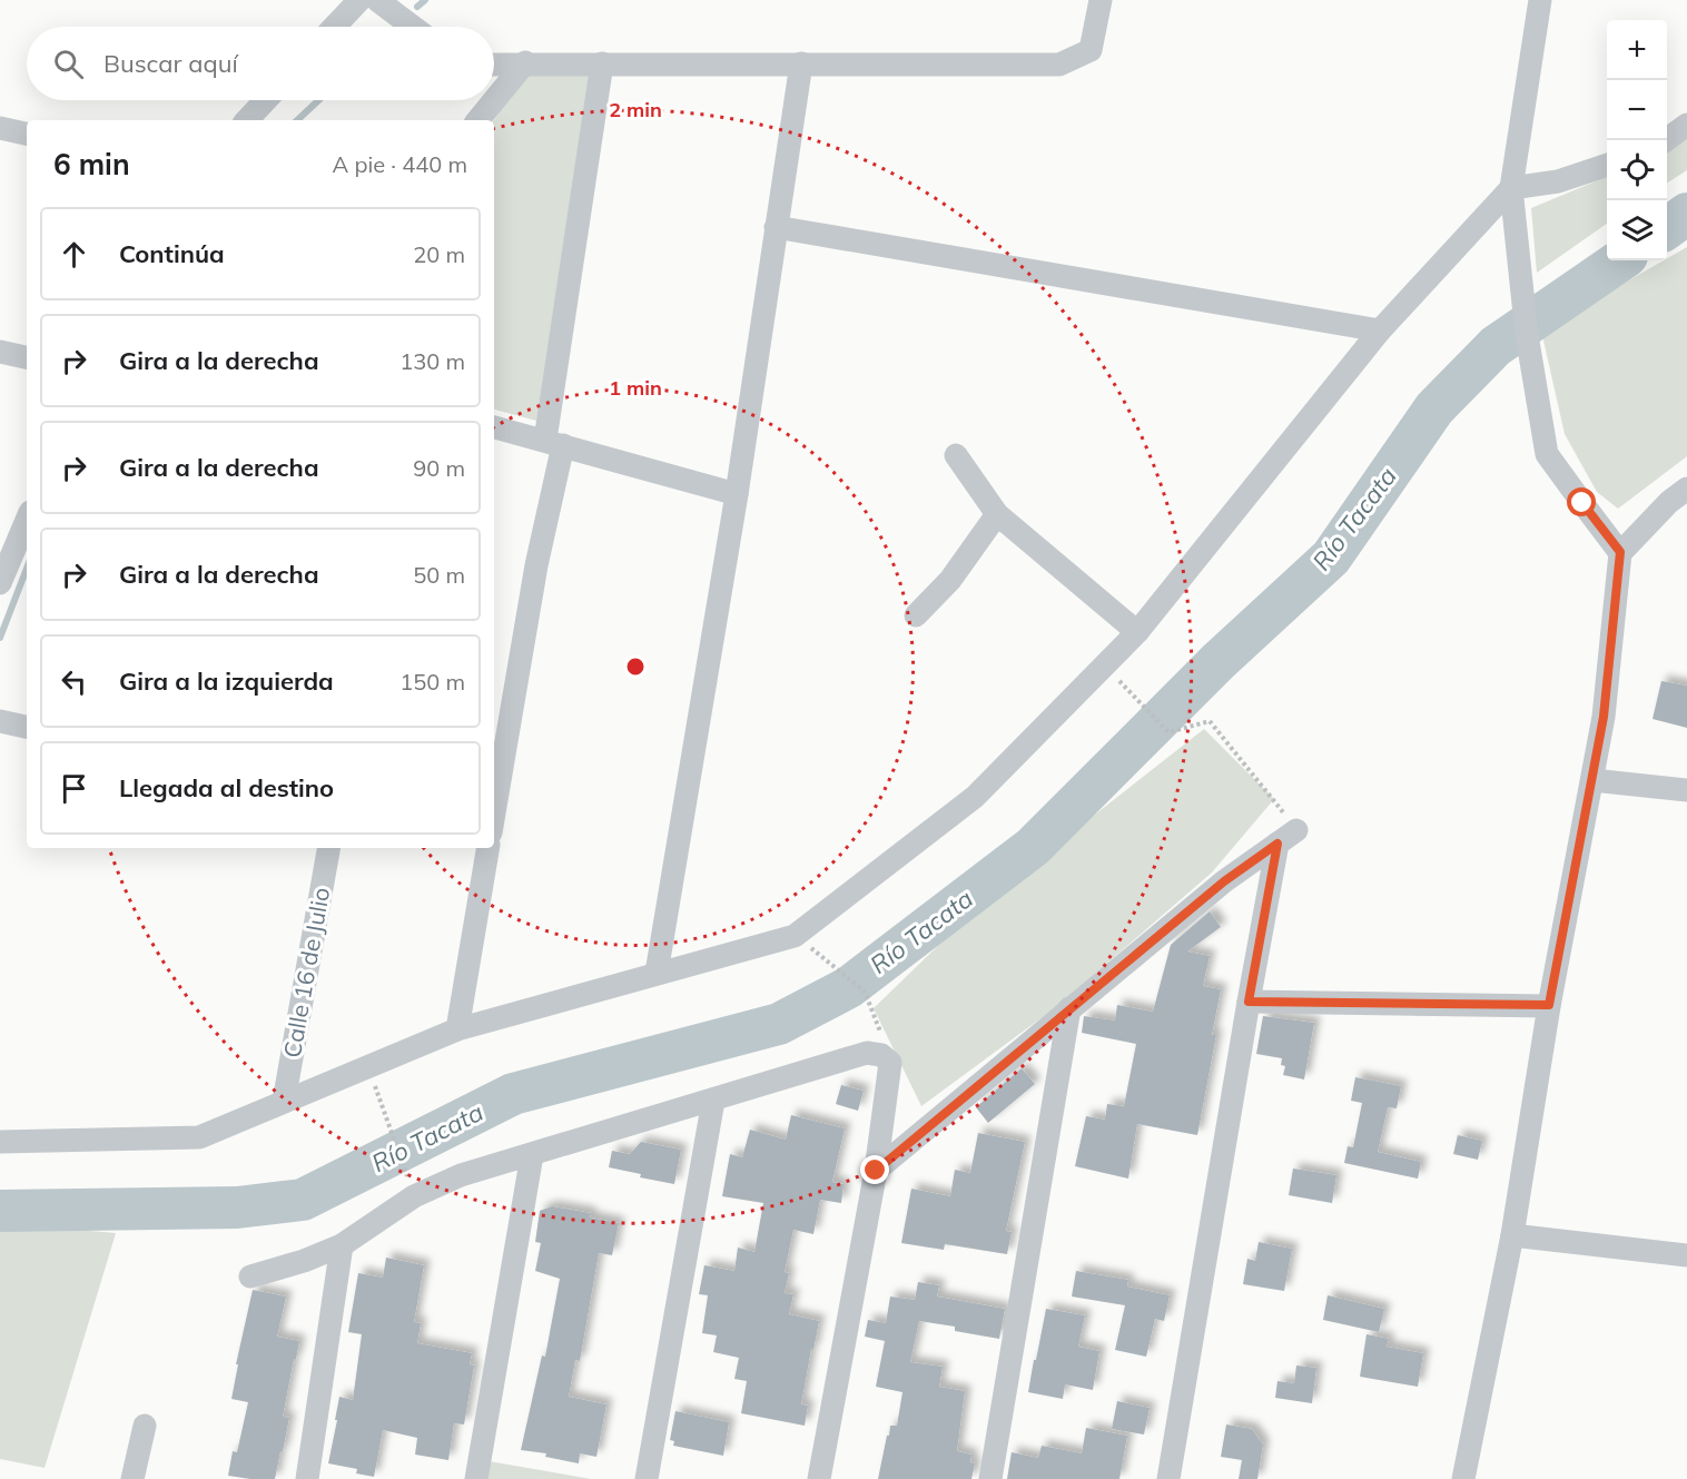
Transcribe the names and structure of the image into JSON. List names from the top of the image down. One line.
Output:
{"streets":{"street":["Calle 16 de Julio"]},"water":["Río Tacata"],"page":{"map_buttons":["+","−"],"search":"Buscar aquí","heading":["6 min","A pie · 440 m"],"list":[["Continúa","20 m"],["Gira a la derecha","130 m"],["Gira a la derecha","90 m"],["Gira a la derecha","50 m"],["Gira a la izquierda","150 m"],"Llegada al destino"]},"rings":["2 min","1 min"]}
